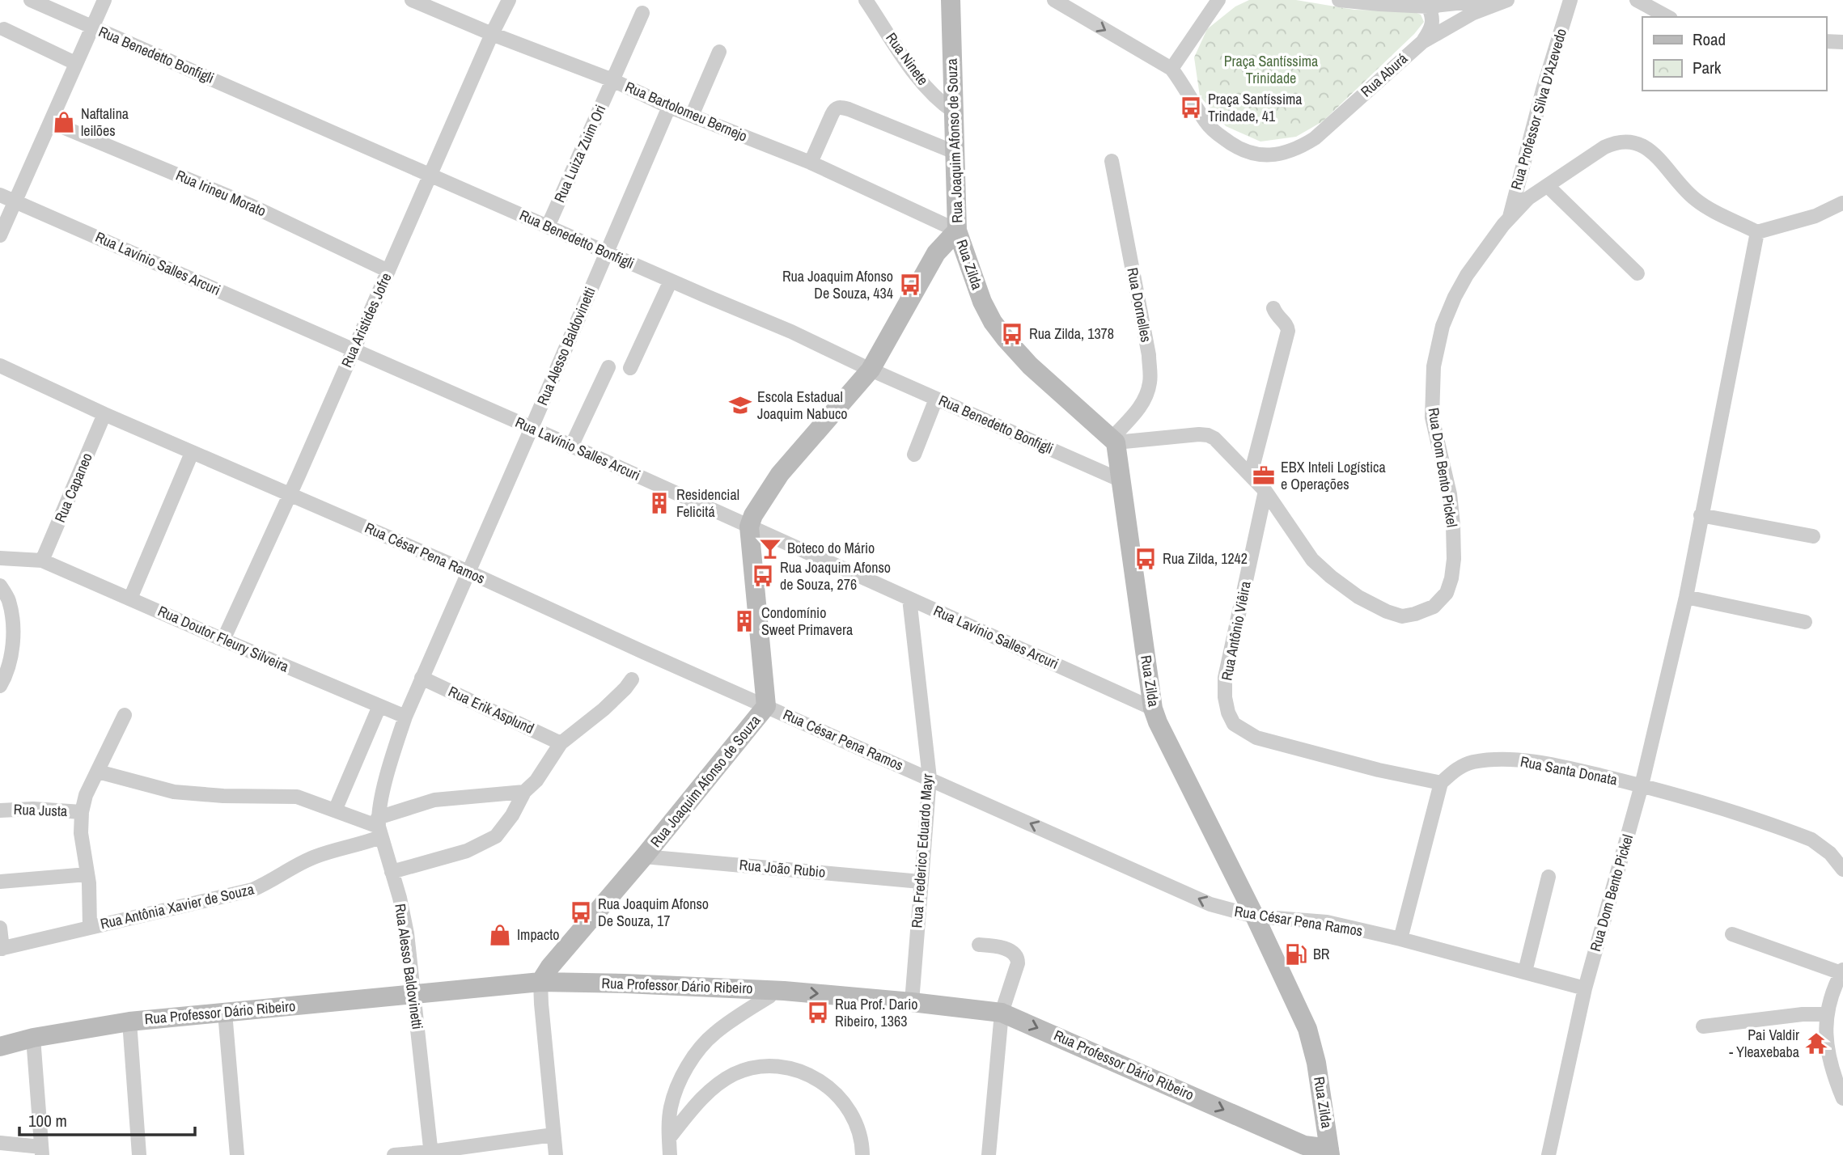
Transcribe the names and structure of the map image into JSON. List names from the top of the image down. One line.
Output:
{"streets":{"street":["Rua Benedetto Bonfigli","Rua Ninete","Rua Aburá","Rua Professor Silva D'Azevedo","Rua Bartolomeu Bernejo","Rua Joaquim Afonso de Souza","Rua Luiza Zuim Ori","Rua Irineu Morato","Rua Lavínio Salles Arcuri","Rua Zilda","Rua Dornelles","Rua Aristides Jofre","Rua Alesso Baldovinetti","Rua Dom Bento Pickel","Rua Capaneo","Rua César Pena Ramos","Rua Antônio Viêira","Rua Doutor Fleury Silveira","Rua Erik Asplund","Rua Santa Donata","Rua Justa","Rua Frederico Eduardo Mayr","Rua João Rubio","Rua Antônia Xavier de Souza","Rua Professor Dário Ribeiro"]},"crossings":[["Rua Benedetto Bonfigli","Rua Joaquim Afonso de Souza"],["Rua Benedetto Bonfigli","Rua Luiza Zuim Ori"],["Rua Benedetto Bonfigli","Rua Zilda"],["Rua Benedetto Bonfigli","Rua Aristides Jofre"],["Rua Benedetto Bonfigli","Rua Alesso Baldovinetti"],["Rua Ninete","Rua Joaquim Afonso de Souza"],["Rua Professor Silva D'Azevedo","Rua Dom Bento Pickel"],["Rua Bartolomeu Bernejo","Rua Joaquim Afonso de Souza"],["Rua Bartolomeu Bernejo","Rua Luiza Zuim Ori"],["Rua Bartolomeu Bernejo","Rua Zilda"],["Rua Bartolomeu Bernejo","Rua Aristides Jofre"],["Rua Bartolomeu Bernejo","Rua Alesso Baldovinetti"],["Rua Joaquim Afonso de Souza","Rua Lavínio Salles Arcuri"],["Rua Joaquim Afonso de Souza","Rua Zilda"],["Rua Joaquim Afonso de Souza","Rua César Pena Ramos"],["Rua Joaquim Afonso de Souza","Rua João Rubio"],["Rua Joaquim Afonso de Souza","Rua Professor Dário Ribeiro"],["Rua Irineu Morato","Rua Aristides Jofre"],["Rua Lavínio Salles Arcuri","Rua Zilda"],["Rua Lavínio Salles Arcuri","Rua Aristides Jofre"],["Rua Lavínio Salles Arcuri","Rua Alesso Baldovinetti"],["Rua Lavínio Salles Arcuri","Rua Frederico Eduardo Mayr"],["Rua Zilda","Rua Dornelles"],["Rua Zilda","Rua Dom Bento Pickel"],["Rua Zilda","Rua César Pena Ramos"],["Rua Zilda","Rua Professor Dário Ribeiro"],["Rua Dornelles","Rua Dom Bento Pickel"],["Rua Aristides Jofre","Rua César Pena Ramos"],["Rua Aristides Jofre","Rua Doutor Fleury Silveira"],["Rua Alesso Baldovinetti","Rua César Pena Ramos"],["Rua Alesso Baldovinetti","Rua Erik Asplund"],["Rua Alesso Baldovinetti","Rua Antônia Xavier de Souza"],["Rua Alesso Baldovinetti","Rua Professor Dário Ribeiro"],["Rua Dom Bento Pickel","Rua César Pena Ramos"],["Rua Dom Bento Pickel","Rua Antônio Viêira"],["Rua Dom Bento Pickel","Rua Santa Donata"],["Rua Capaneo","Rua César Pena Ramos"],["Rua Capaneo","Rua Doutor Fleury Silveira"],["Rua César Pena Ramos","Rua Frederico Eduardo Mayr"],["Rua Antônio Viêira","Rua Santa Donata"],["Rua Frederico Eduardo Mayr","Rua João Rubio"],["Rua Frederico Eduardo Mayr","Rua Professor Dário Ribeiro"]],"one_way":["Rua Professor Dário Ribeiro"],"parks":["Praça Santíssima Trinidade"],"places":{"bus stop":["Praça Santíssima Trindade, 41","Rua Joaquim Afonso De Souza, 434","Rua Zilda, 1378","Rua Zilda, 1242","Rua Joaquim Afonso de Souza, 276","Rua Joaquim Afonso De Souza, 17","Rua Prof. Dario Ribeiro, 1363"],"shop":["Naftalina leilões","Impacto"],"school or university":["Escola Estadual Joaquim Nabuco"],"office":["EBX Inteli Logística e Operações"],"building":["Residencial Felicitá","Condomínio Sweet Primavera"],"bar":["Boteco do Mário"],"fuel station":["BR"],"temple":["Pai Valdir - Yleaxebaba"]},"legend":["Road","Park"],"scale_bar":"100 m"}
